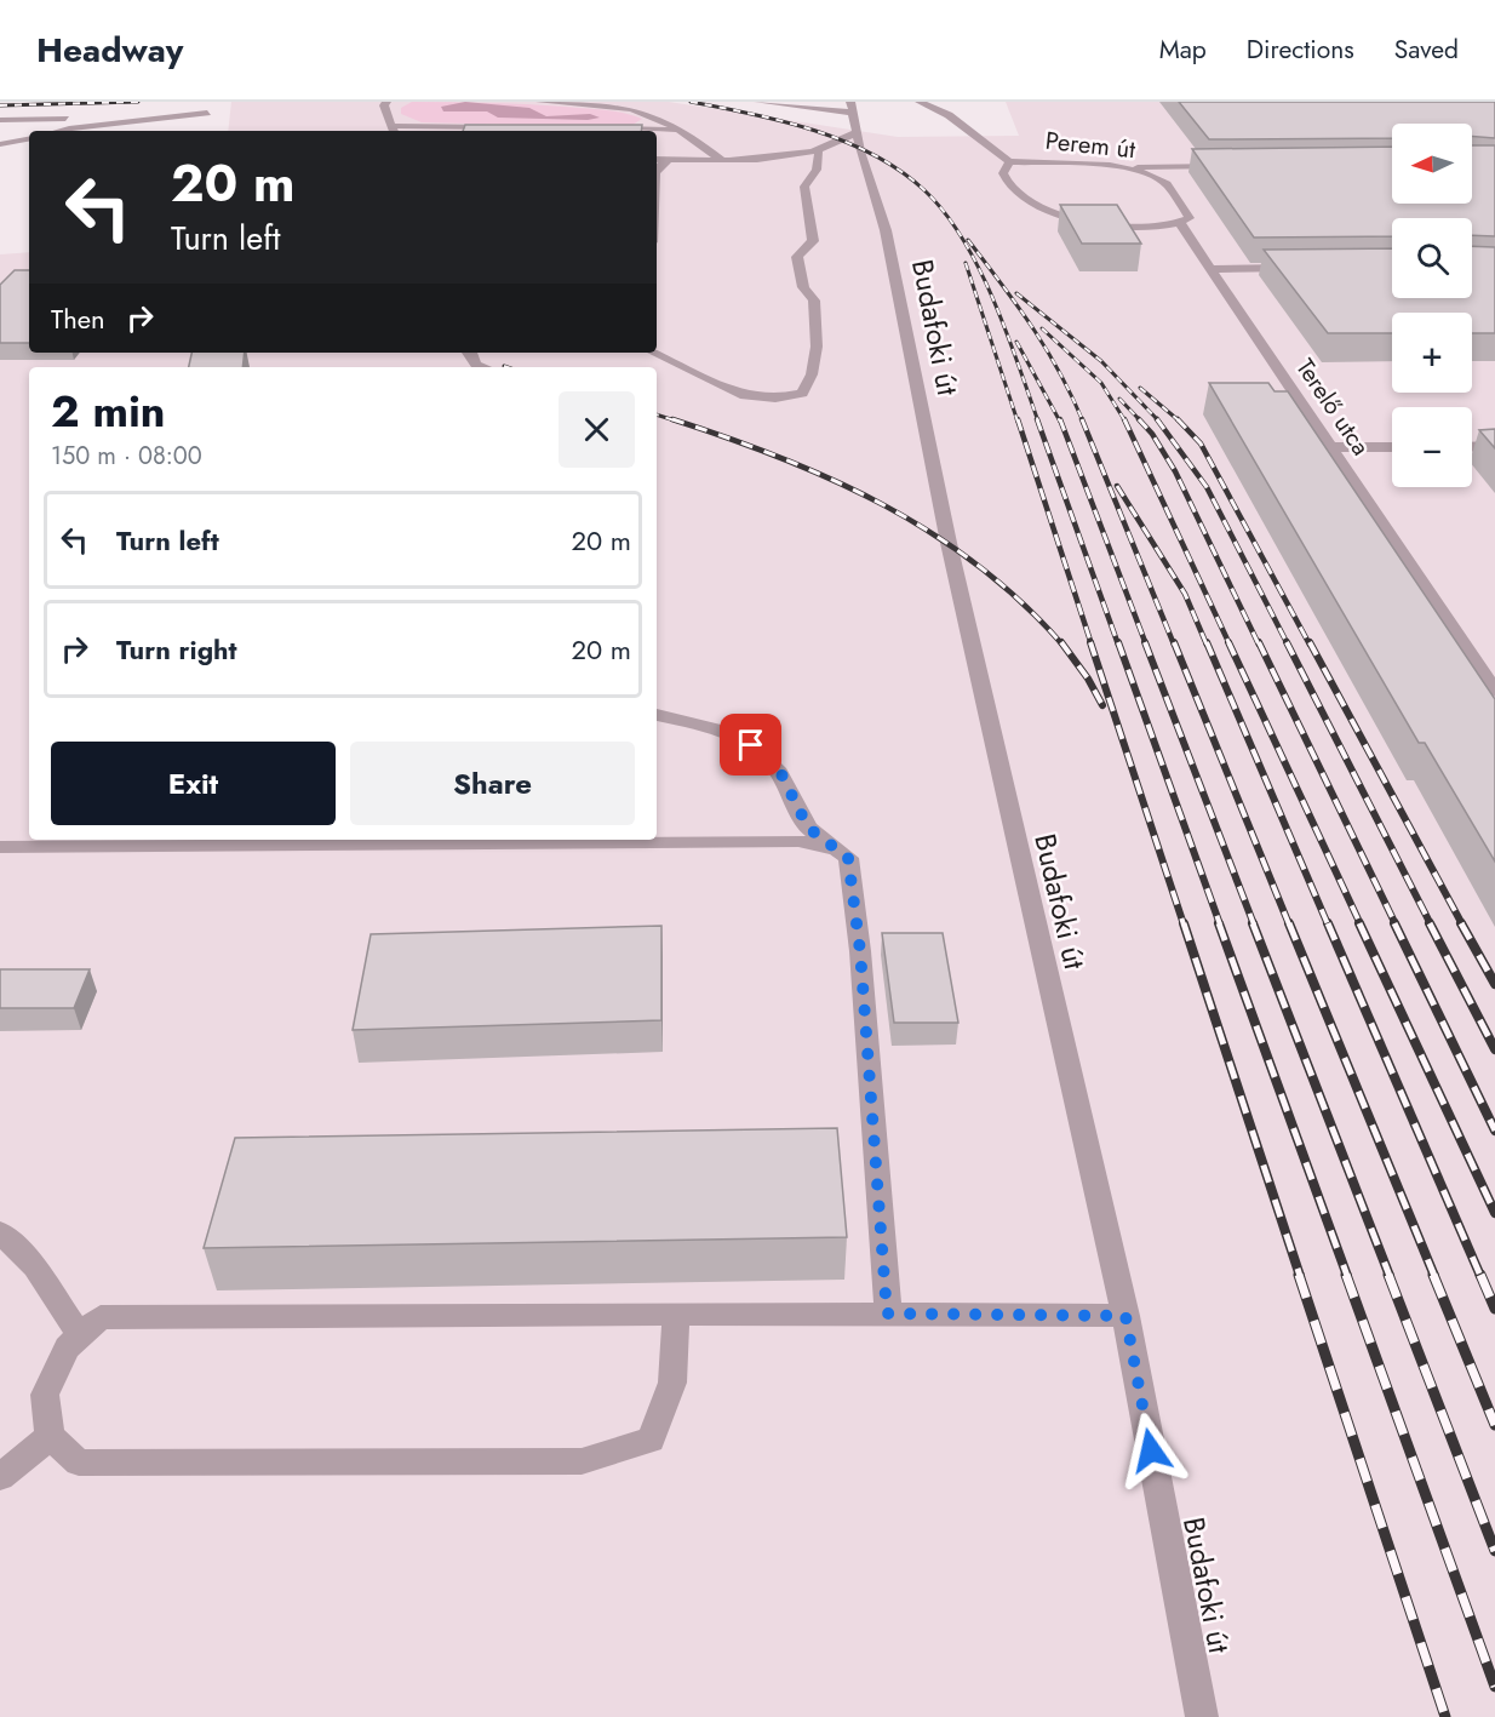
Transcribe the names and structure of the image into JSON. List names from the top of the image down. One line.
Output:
{"streets":{"street":["Perem út","Budafoki út","Terelő utca"]},"crossings":[["Perem út","Terelő utca"]],"north":"left","page":{"header":"Headway","nav":["Map","Directions","Saved"],"map_buttons":["+","−"],"turn":["20 m","Turn left"],"then":"Then","heading":["2 min","150 m · 08:00"],"list":[{"name":"Turn left","value":"20 m"},{"name":"Turn right","value":"20 m"}],"buttons":["Exit","Share"]}}
